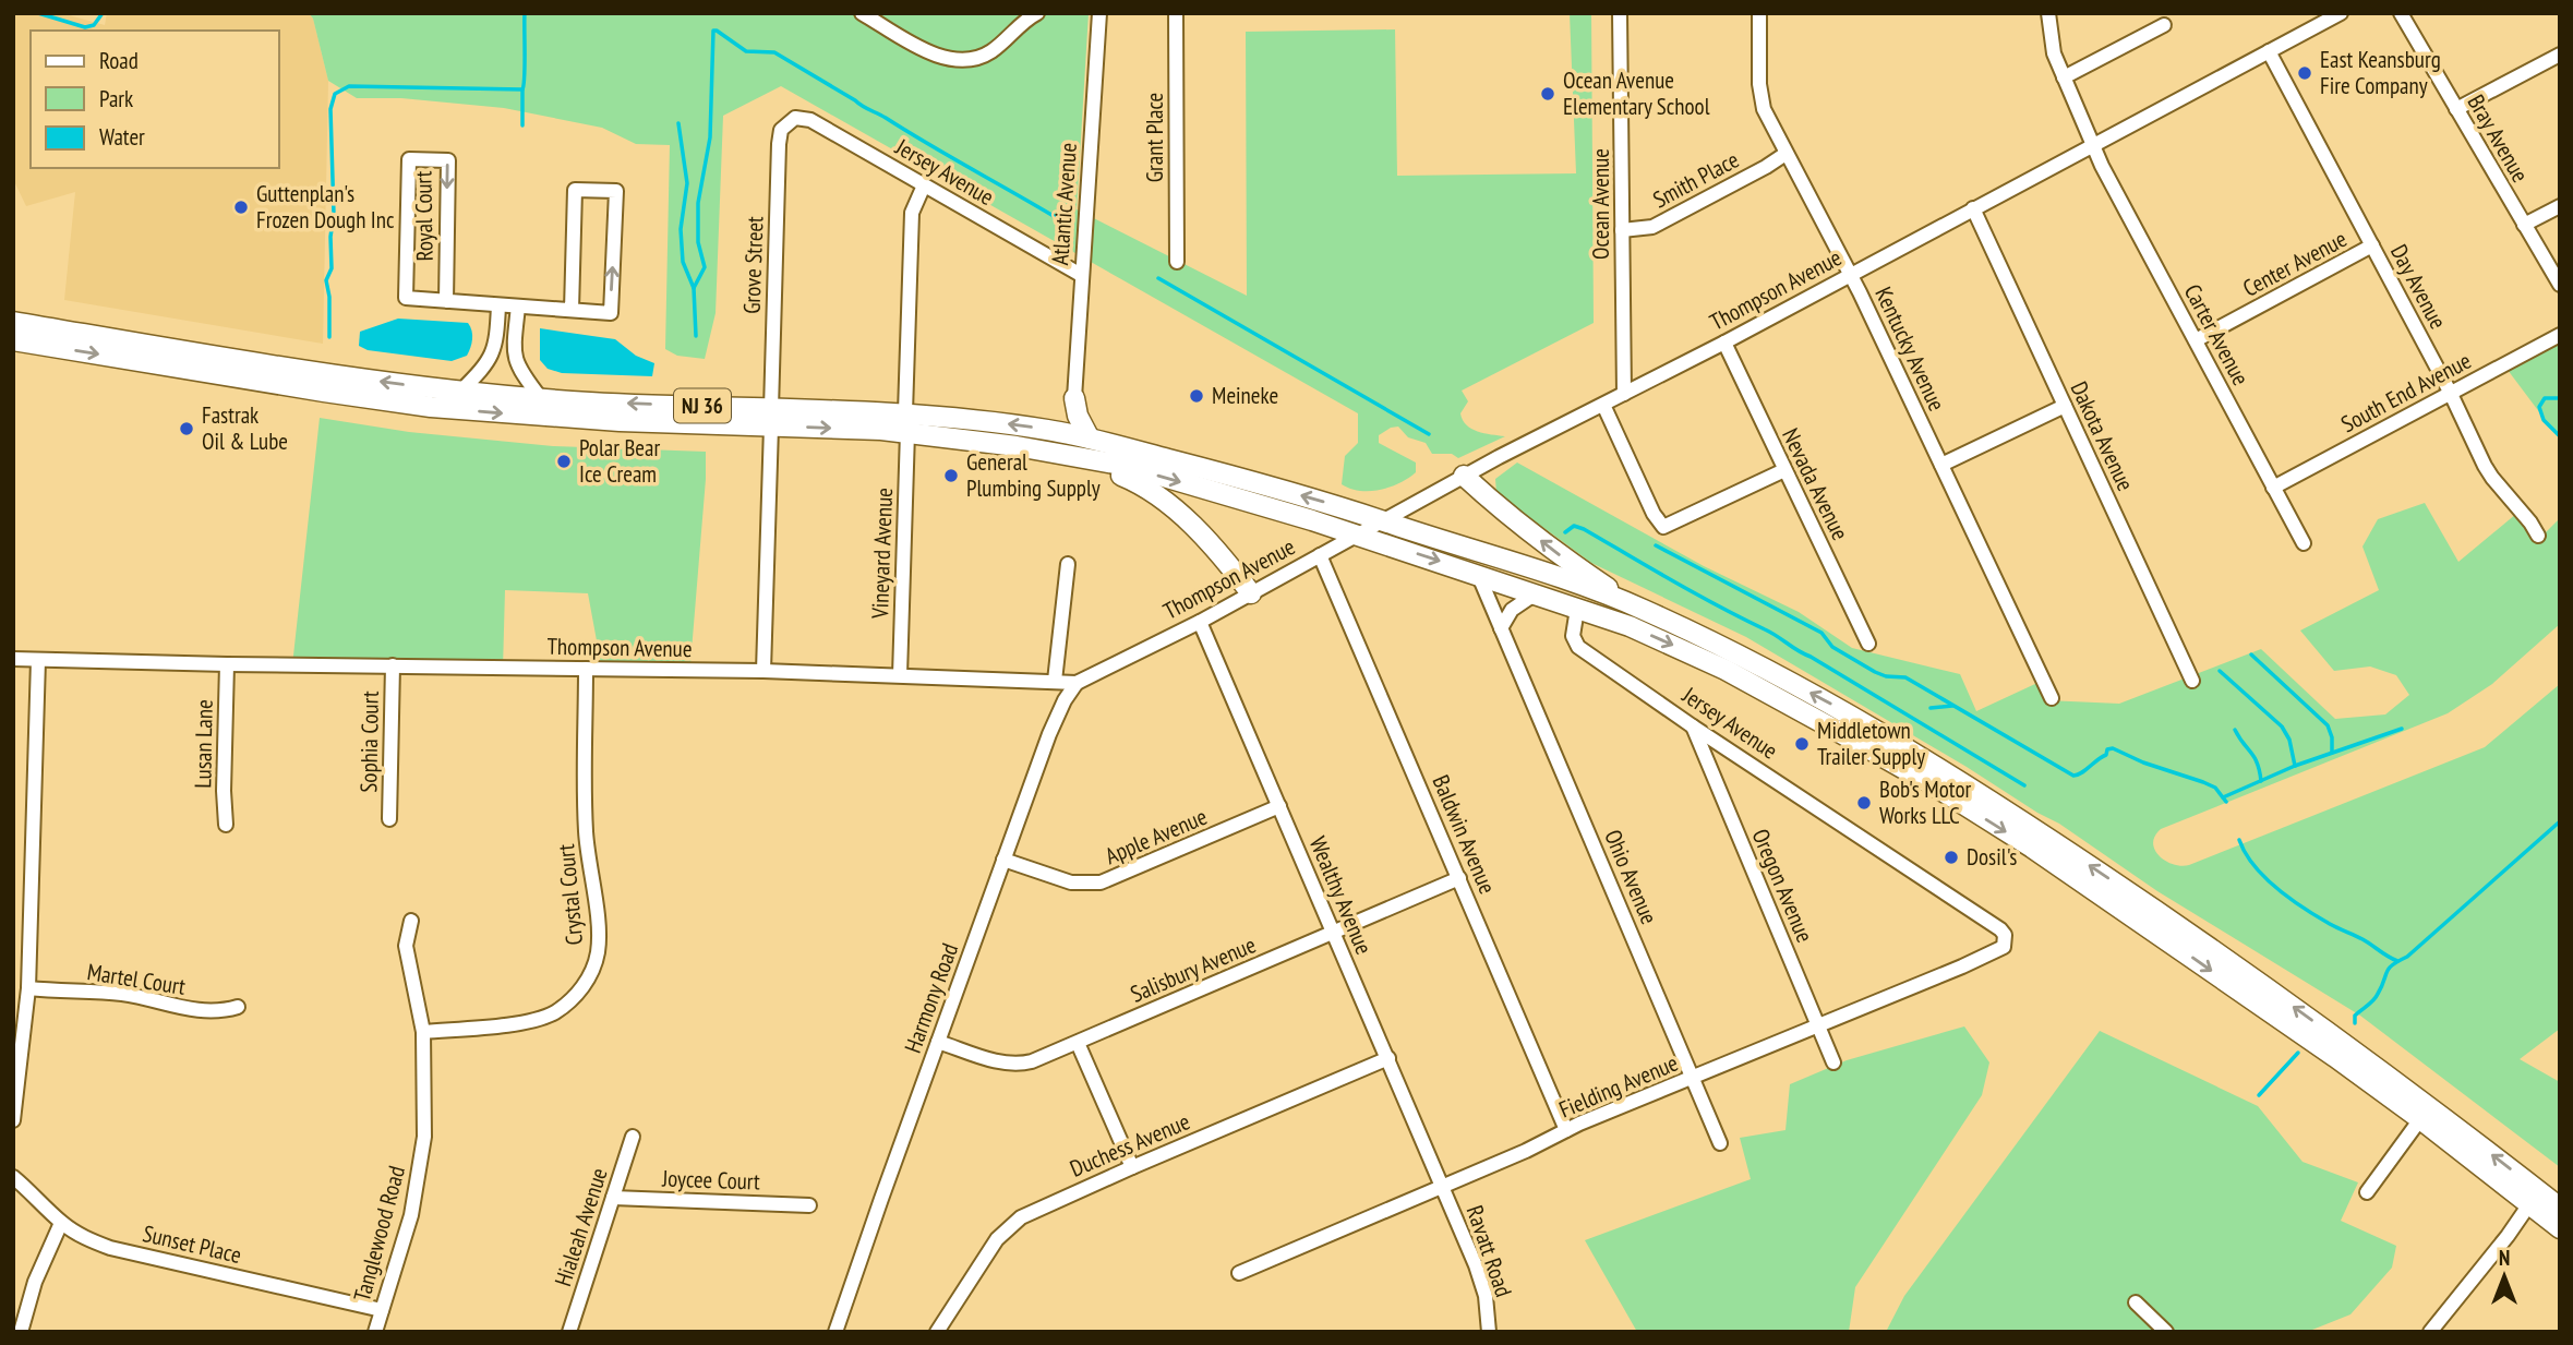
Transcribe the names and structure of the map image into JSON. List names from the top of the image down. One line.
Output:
{"streets":{"highway":["NJ 36"],"street":["Grant Place","Bray Avenue","Jersey Avenue","Smith Place","Atlantic Avenue","Ocean Avenue","Royal Court","Center Avenue","Grove Street","Day Avenue","Thompson Avenue","Carter Avenue","Kentucky Avenue","South End Avenue","Dakota Avenue","Nevada Avenue","Vineyard Avenue","Sophia Court","Lusan Lane","Baldwin Avenue","Apple Avenue","Ohio Avenue","Oregon Avenue","Crystal Court","Wealthy Avenue","Salisbury Avenue","Martel Court","Harmony Road","Fielding Avenue","Duchess Avenue","Joycee Court","Hialeah Avenue","Tanglewood Road","Sunset Place","Ravatt Road"]},"crossings":[["Jersey Avenue","Atlantic Avenue"],["Jersey Avenue","Grove Street"],["Jersey Avenue","NJ 36"],["Jersey Avenue","Vineyard Avenue"],["Jersey Avenue","Oregon Avenue"],["Jersey Avenue","Fielding Avenue"],["Smith Place","Ocean Avenue"],["Smith Place","Kentucky Avenue"],["Ocean Avenue","Thompson Avenue"],["Center Avenue","Day Avenue"],["Center Avenue","Carter Avenue"],["Grove Street","Thompson Avenue"],["Grove Street","NJ 36"],["Day Avenue","Thompson Avenue"],["Day Avenue","South End Avenue"],["Thompson Avenue","Carter Avenue"],["Thompson Avenue","Kentucky Avenue"],["Thompson Avenue","NJ 36"],["Thompson Avenue","Dakota Avenue"],["Thompson Avenue","Nevada Avenue"],["Thompson Avenue","Vineyard Avenue"],["Thompson Avenue","Sophia Court"],["Thompson Avenue","Lusan Lane"],["Thompson Avenue","Baldwin Avenue"],["Thompson Avenue","Crystal Court"],["Thompson Avenue","Wealthy Avenue"],["Thompson Avenue","Harmony Road"],["Carter Avenue","South End Avenue"],["NJ 36","Vineyard Avenue"],["NJ 36","Ohio Avenue"],["Baldwin Avenue","Salisbury Avenue"],["Baldwin Avenue","Fielding Avenue"],["Apple Avenue","Wealthy Avenue"],["Apple Avenue","Harmony Road"],["Ohio Avenue","Fielding Avenue"],["Oregon Avenue","Fielding Avenue"],["Crystal Court","Tanglewood Road"],["Wealthy Avenue","Salisbury Avenue"],["Wealthy Avenue","Fielding Avenue"],["Wealthy Avenue","Duchess Avenue"],["Wealthy Avenue","Ravatt Road"],["Salisbury Avenue","Harmony Road"],["Fielding Avenue","Ravatt Road"],["Joycee Court","Hialeah Avenue"],["Tanglewood Road","Sunset Place"]],"places":["East Keansburg Fire Company","Ocean Avenue Elementary School","Guttenplan's Frozen Dough Inc","Meineke","Fastrak Oil & Lube","Polar Bear Ice Cream","General Plumbing Supply","Middletown Trailer Supply","Bob's Motor Works LLC","Dosil's"],"legend":["Road","Park","Water"],"north":"top"}
